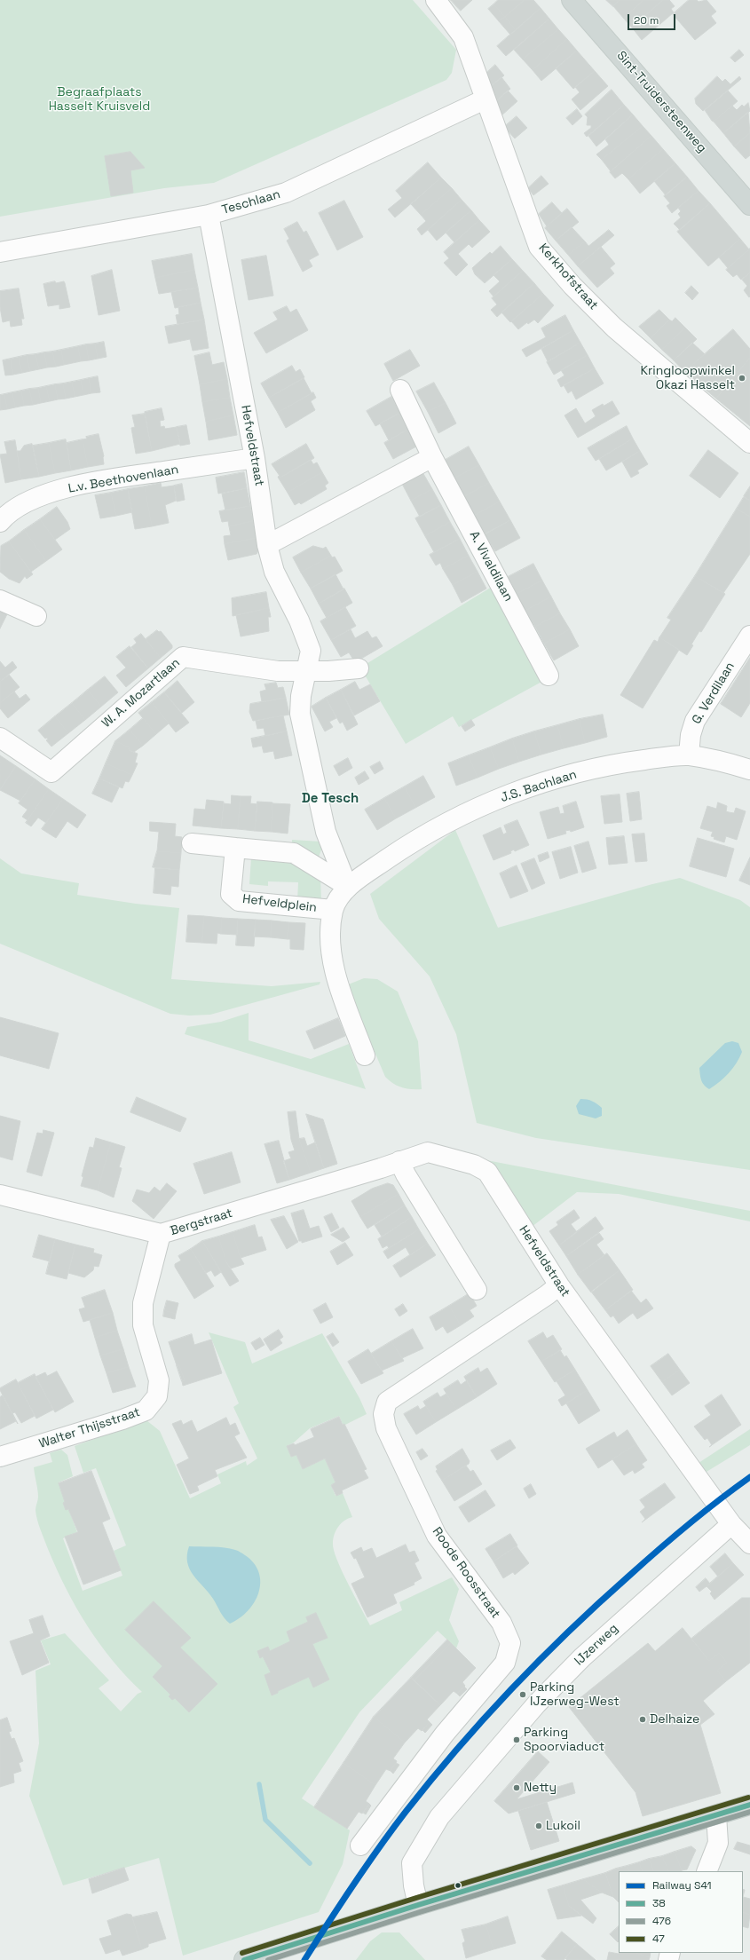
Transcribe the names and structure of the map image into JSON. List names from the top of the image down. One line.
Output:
{"streets":{"main road":["Sint-Truidersteenweg"],"street":["Teschlaan","Kerkhofstraat","Hefveldstraat","L.v. Beethovenlaan","A. Vivaldilaan","W. A. Mozartlaan","G. Verdilaan","J.S. Bachlaan","Hefveldplein","Bergstraat","Walter Thijsstraat","Roode Roosstraat","IJzerweg"]},"crossings":[["Teschlaan","Kerkhofstraat"],["Teschlaan","Hefveldstraat"],["Hefveldstraat","L.v. Beethovenlaan"],["Hefveldstraat","W. A. Mozartlaan"],["Hefveldstraat","J.S. Bachlaan"],["Hefveldstraat","Bergstraat"],["Hefveldstraat","Roode Roosstraat"],["Hefveldstraat","IJzerweg"],["G. Verdilaan","J.S. Bachlaan"],["Bergstraat","Walter Thijsstraat"]],"districts":["De Tesch"],"parks":["Begraafplaats Hasselt Kruisveld"],"places":["Kringloopwinkel Okazi Hasselt","Parking IJzerweg-West","Delhaize","Parking Spoorviaduct","Netty","Lukoil"],"lines":["rail line S41","transit line 47","transit line 38","transit line 476"],"legend":["Railway S41","38","476","47"],"scale_bar":"20 m"}
